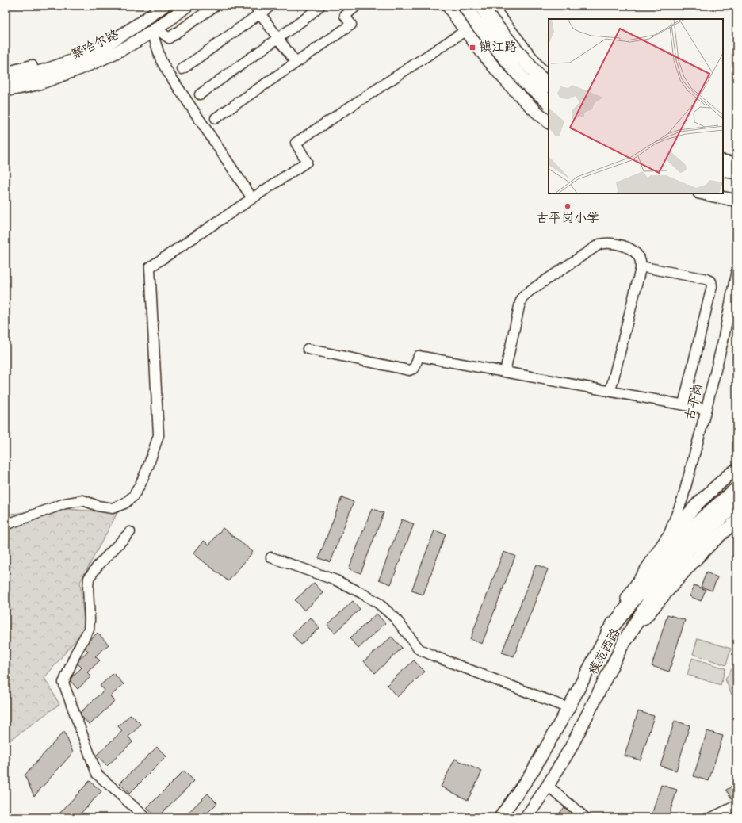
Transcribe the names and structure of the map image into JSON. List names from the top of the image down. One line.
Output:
{"streets":{"main road":["察哈尔路","模范西路"],"street":["古平岗"]},"crossings":[["古平岗","模范西路"]],"places":{"transit":["镇江路"],"other":["古平岗小学"]}}
